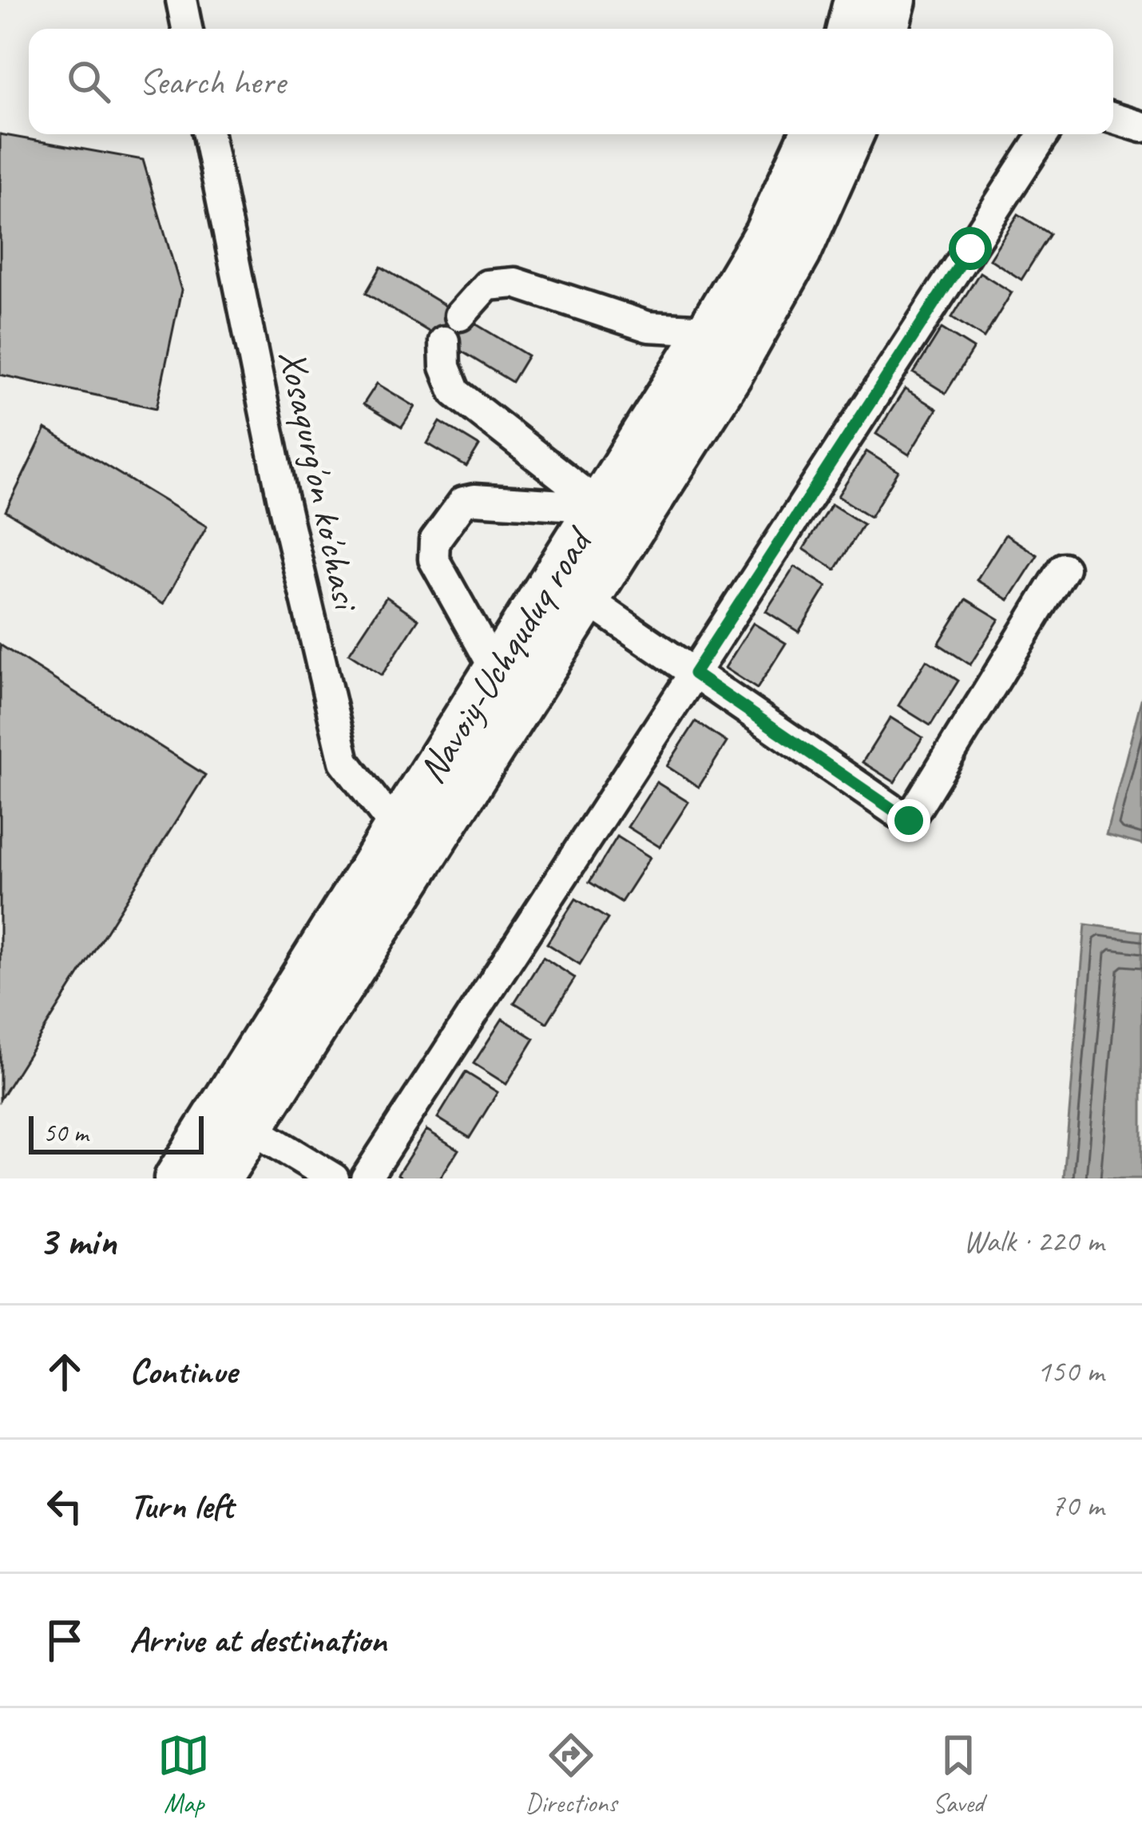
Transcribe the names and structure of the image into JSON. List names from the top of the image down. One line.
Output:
{"streets":{"highway":["Navoiy-Uchquduq road"],"street":["Xosaqurg'on ko'chasi"]},"crossings":[["Xosaqurg'on ko'chasi","Navoiy-Uchquduq road"]],"scale_bar":"50 m","page":{"search":"Search here","scale":"50 m","heading":["3 min","Walk · 220 m"],"list":[["Continue","150 m"],["Turn left","70 m"],"Arrive at destination"],"nav":["Map","Directions","Saved"]}}
